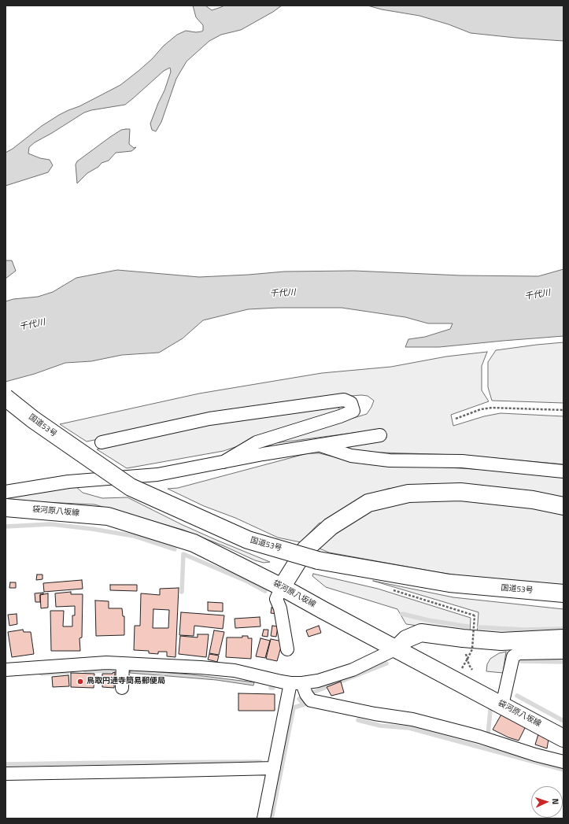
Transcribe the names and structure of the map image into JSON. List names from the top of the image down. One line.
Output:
{"streets":{"main road":["国道53号","袋河原八坂線"]},"water":["千代川"],"places":["鳥取円通寺簡易郵便局"],"north":"right"}
